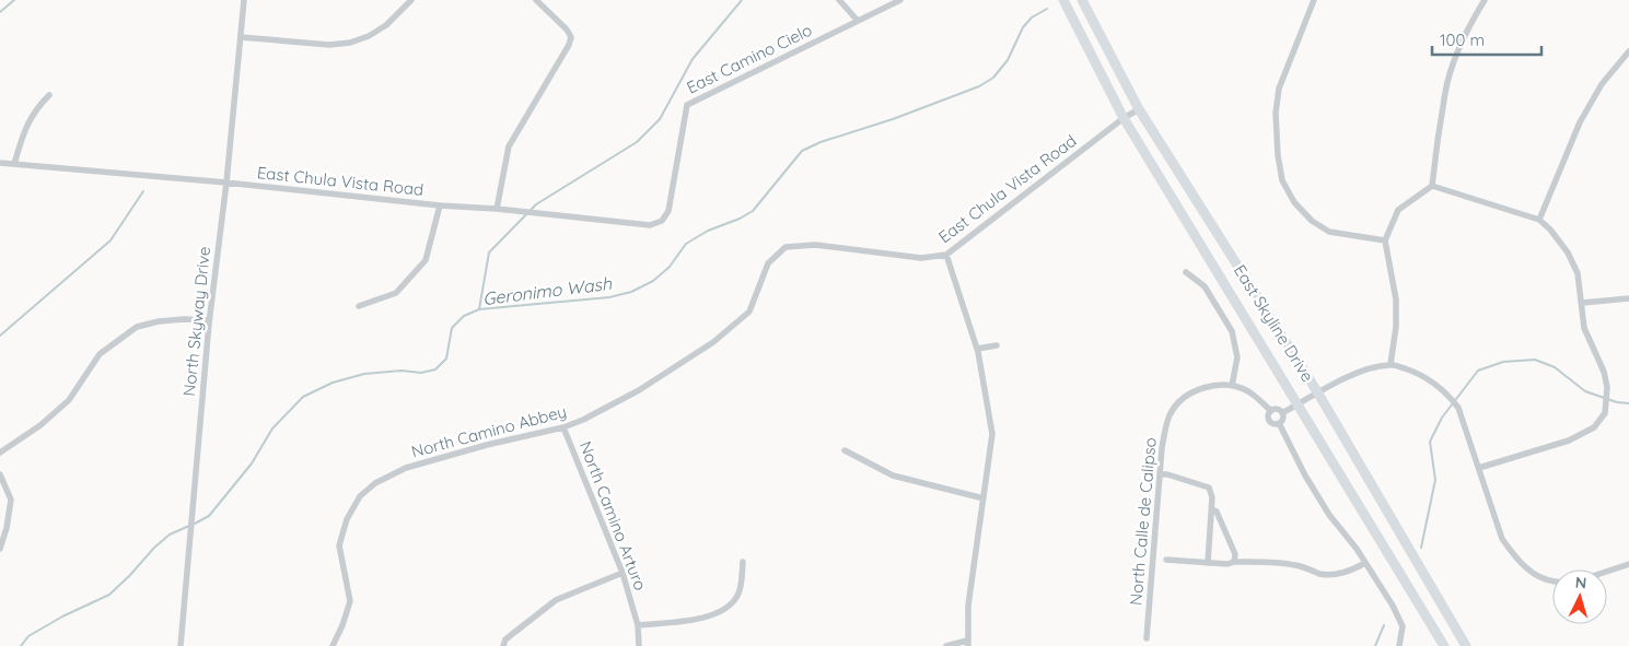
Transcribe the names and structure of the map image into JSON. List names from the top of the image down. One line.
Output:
{"streets":{"main road":["East Skyline Drive"],"street":["East Camino Cielo","East Chula Vista Road","North Skyway Drive","North Camino Abbey","North Camino Arturo","North Calle de Calipso"]},"crossings":[["East Camino Cielo","East Chula Vista Road"],["East Chula Vista Road","North Skyway Drive"],["East Chula Vista Road","East Skyline Drive"],["East Chula Vista Road","North Camino Abbey"],["North Camino Abbey","North Camino Arturo"]],"water":["Geronimo Wash"],"scale_bar":"100 m","north":"top"}
